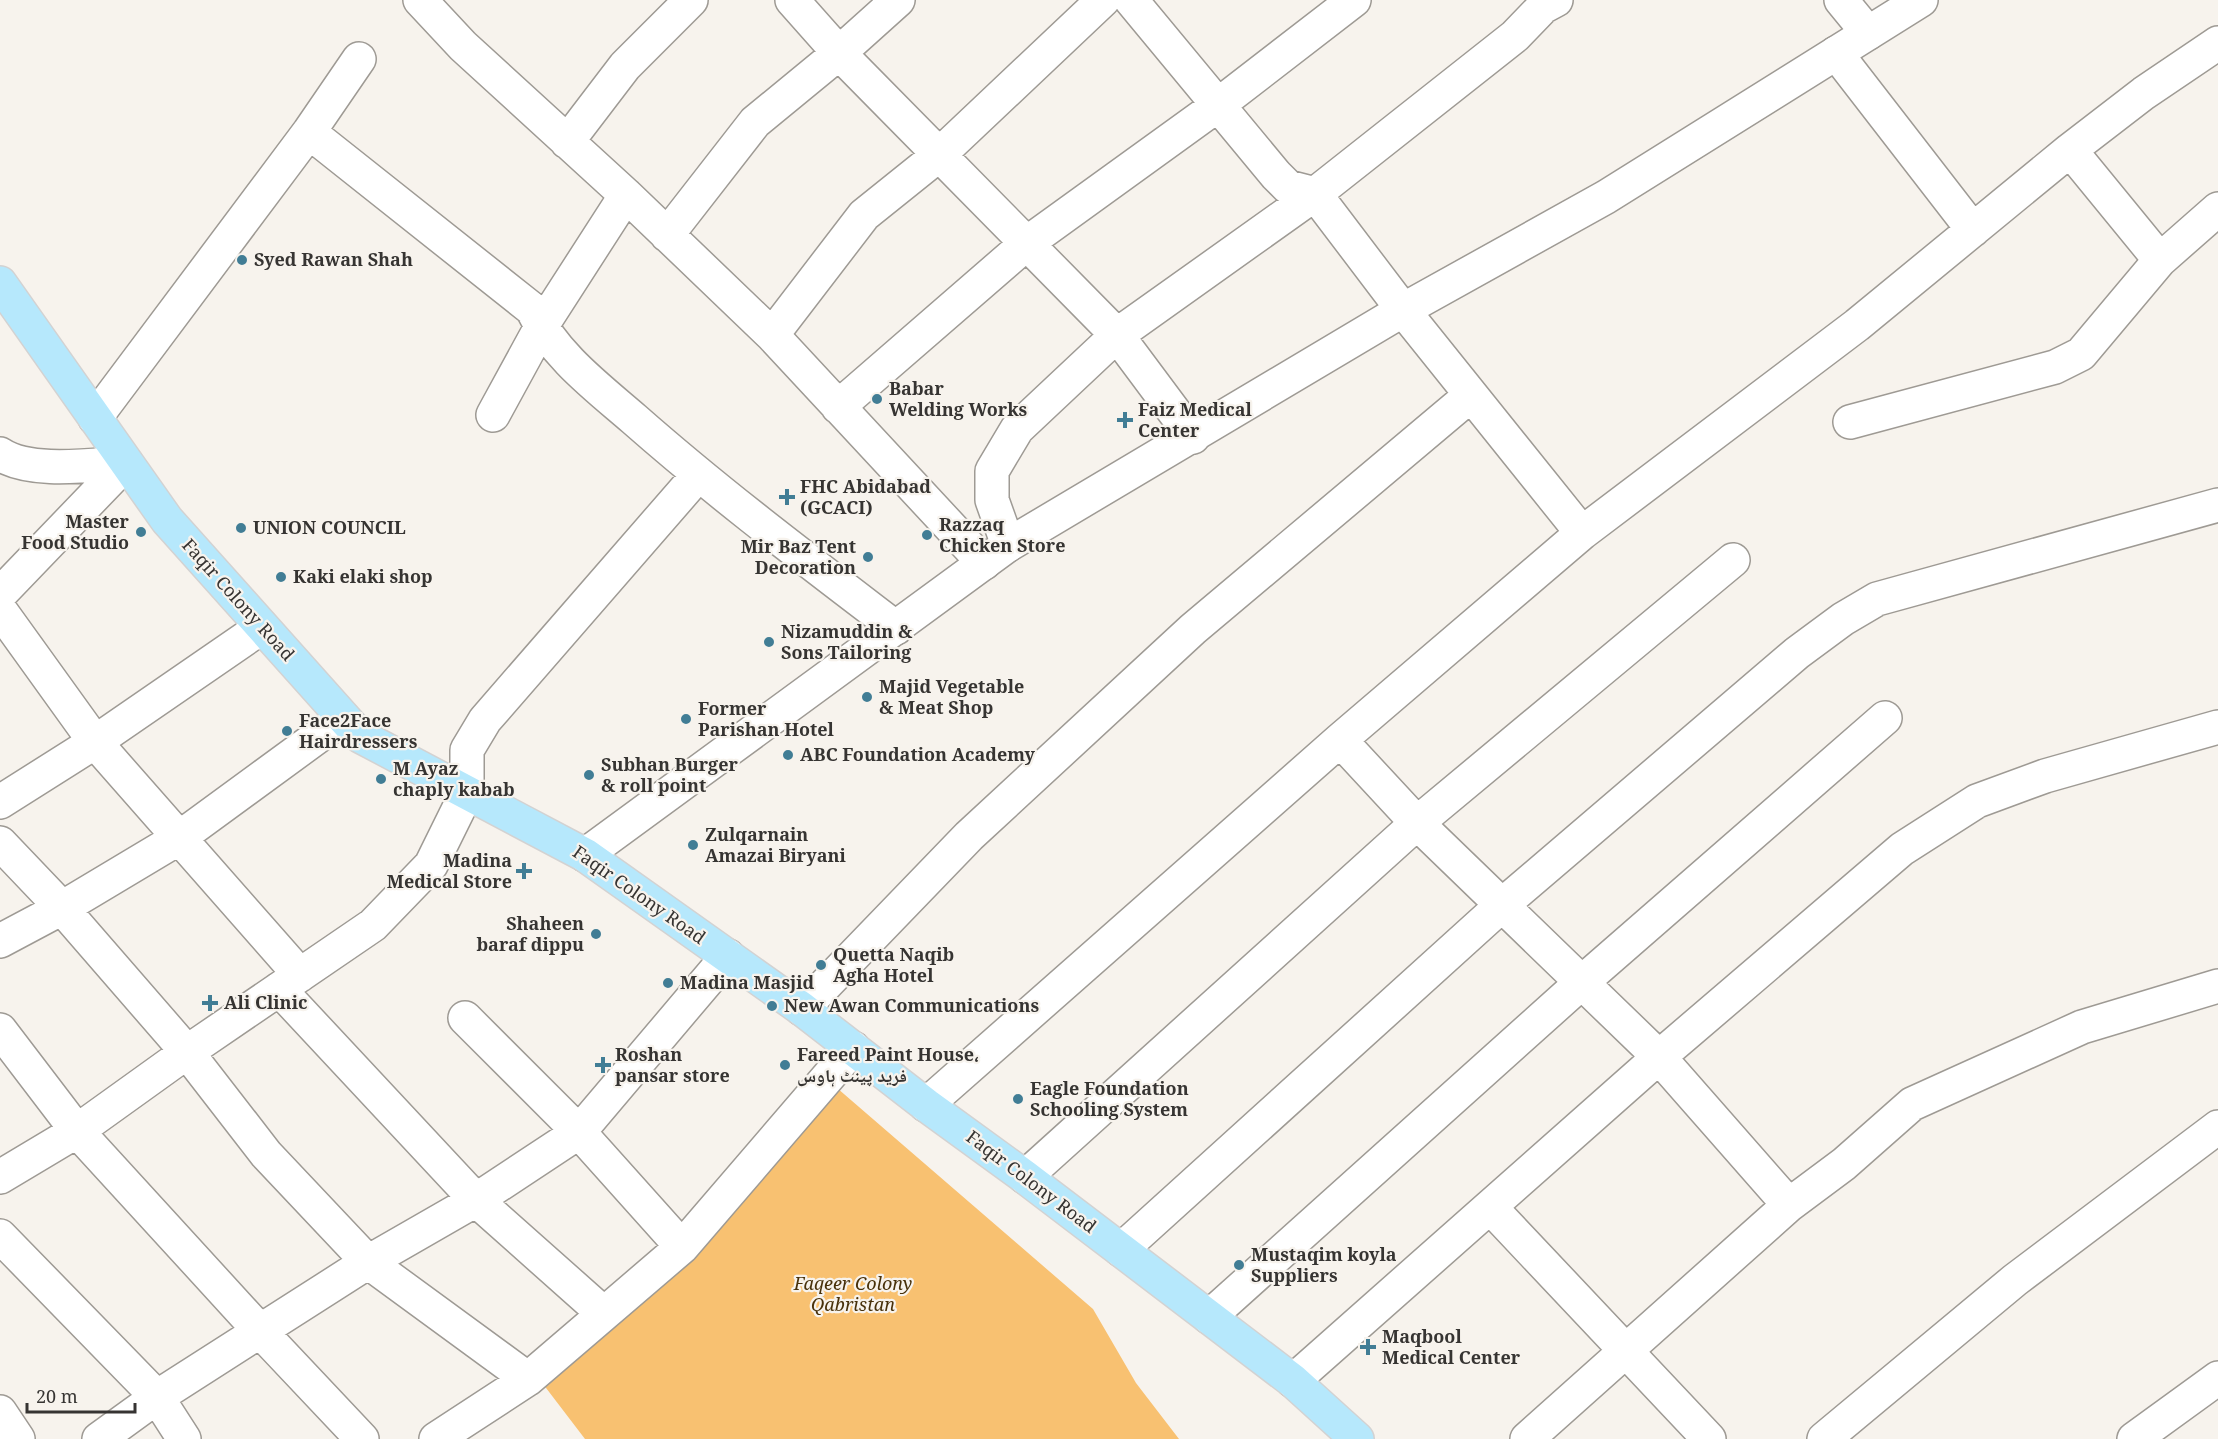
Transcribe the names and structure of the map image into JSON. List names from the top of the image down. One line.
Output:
{"streets":{"main road":["Faqir Colony Road"]},"parks":["Faqeer Colony Qabristan"],"places":{"other":["Syed Rawan Shah","Babar Welding Works","UNION COUNCIL","Master Food Studio","Razzaq Chicken Store","Mir Baz Tent Decoration","Kaki elaki shop","Nizamuddin & Sons Tailoring","Majid Vegetable & Meat Shop","Former Parishan Hotel","Face2Face Hairdressers","ABC Foundation Academy","Subhan Burger & roll point","M Ayaz chaply kabab","Zulqarnain Amazai Biryani","Shaheen baraf dippu","Quetta Naqib Agha Hotel","Madina Masjid","New Awan Communications","Fareed Paint House، فرید پینٹ ہاوس","Eagle Foundation Schooling System","Mustaqim koyla Suppliers"],"health":["Faiz Medical Center","FHC Abidabad (GCACI)","Madina Medical Store","Ali Clinic","Roshan pansar store","Maqbool Medical Center"]},"scale_bar":"20 m"}
